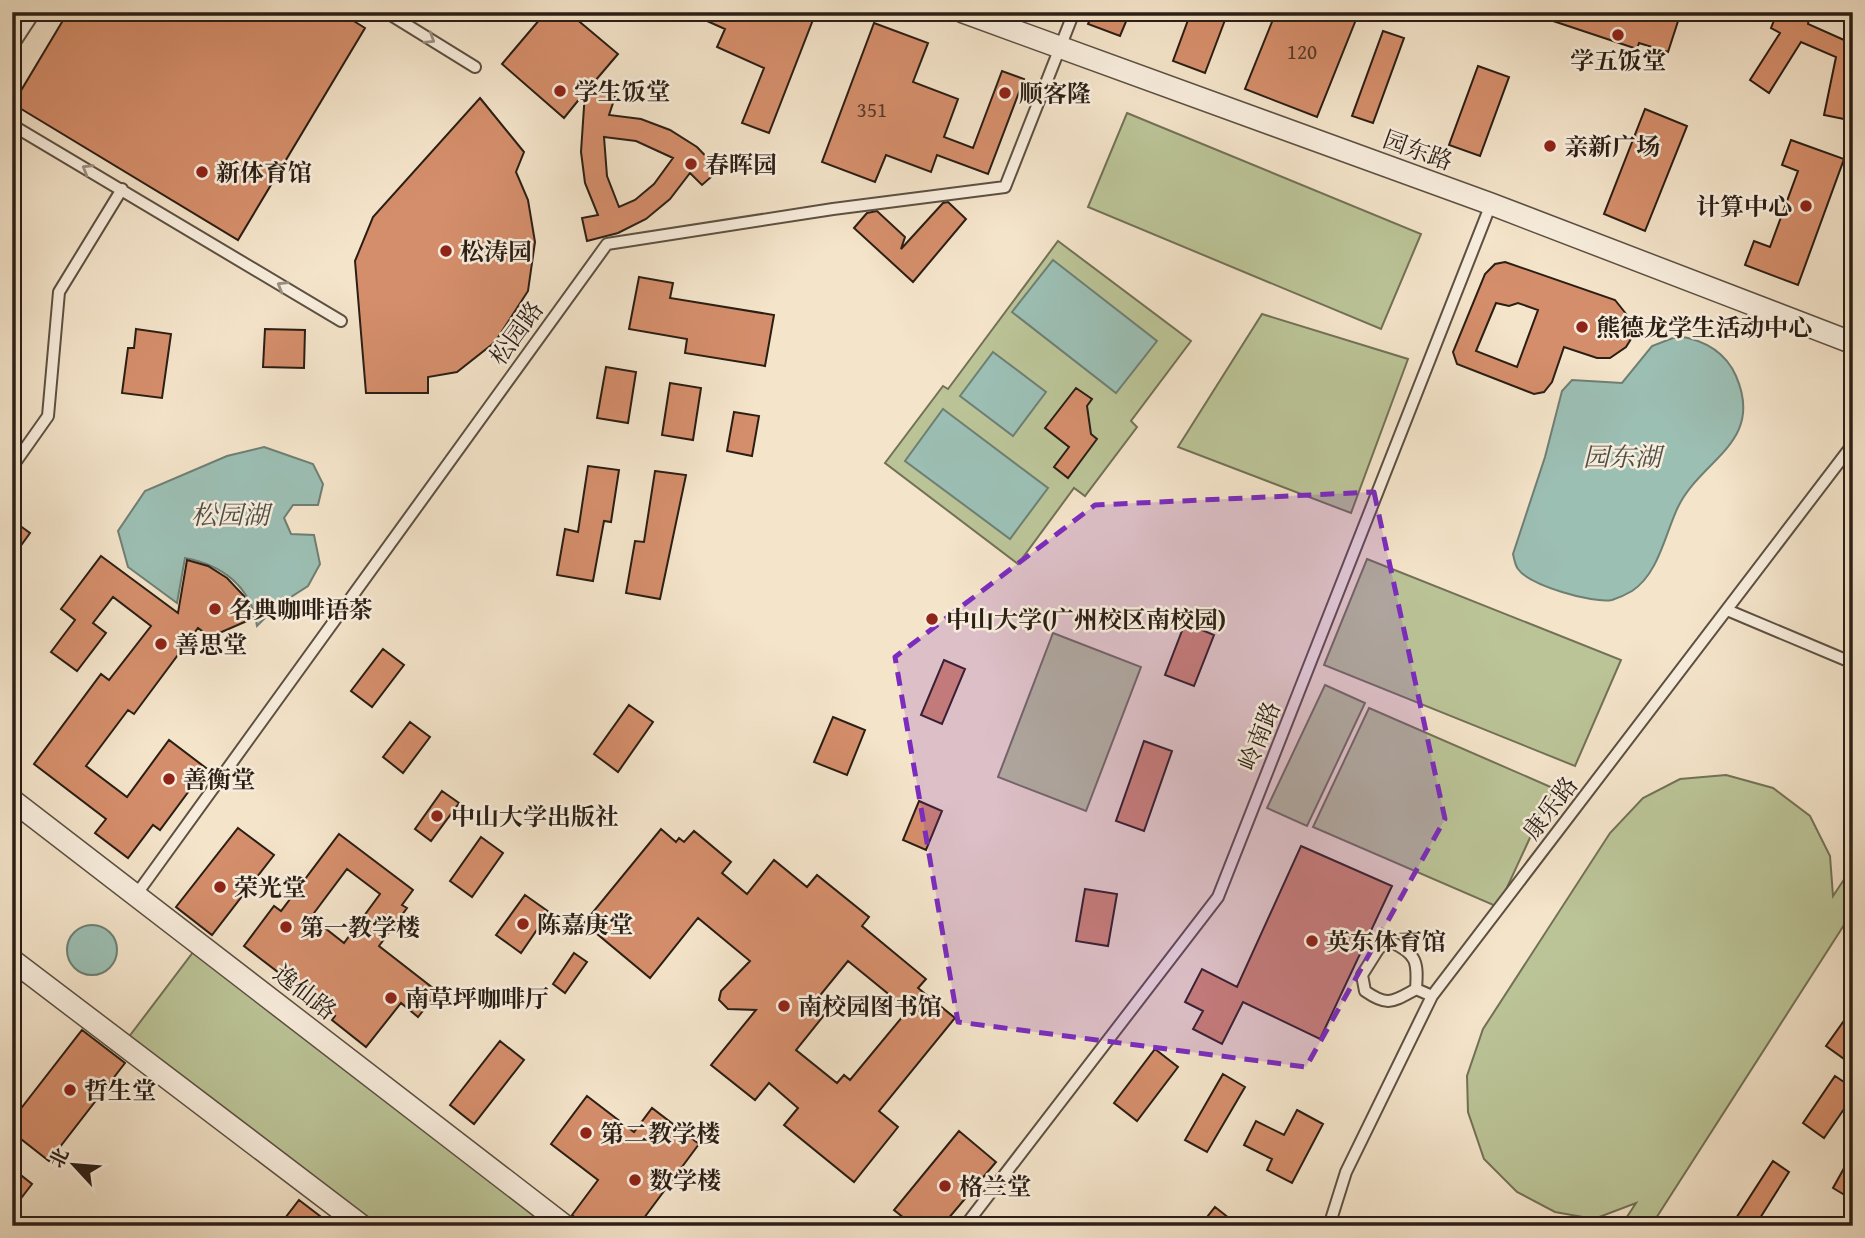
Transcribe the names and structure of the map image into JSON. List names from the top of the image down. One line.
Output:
{"streets":{"street":["园东路","逸仙路"],"lane":["松园路","岭南路","康乐路"]},"crossings":[["园东路","松园路"],["园东路","岭南路"],["松园路","逸仙路"]],"water":["园东湖","松园湖"],"places":["学五饭堂","学生饭堂","顺客隆","亲新广场","春晖园","新体育馆","计算中心","松涛园","熊德龙学生活动中心","名典咖啡语茶","中山大学(广州校区南校园)","善思堂","善衡堂","中山大学出版社","荣光堂","陈嘉庚堂","第一教学楼","英东体育馆","南草坪咖啡厅","南校园图书馆","哲生堂","第二教学楼","数学楼","格兰堂"],"house_numbers":["120","351"],"north":"top left"}
